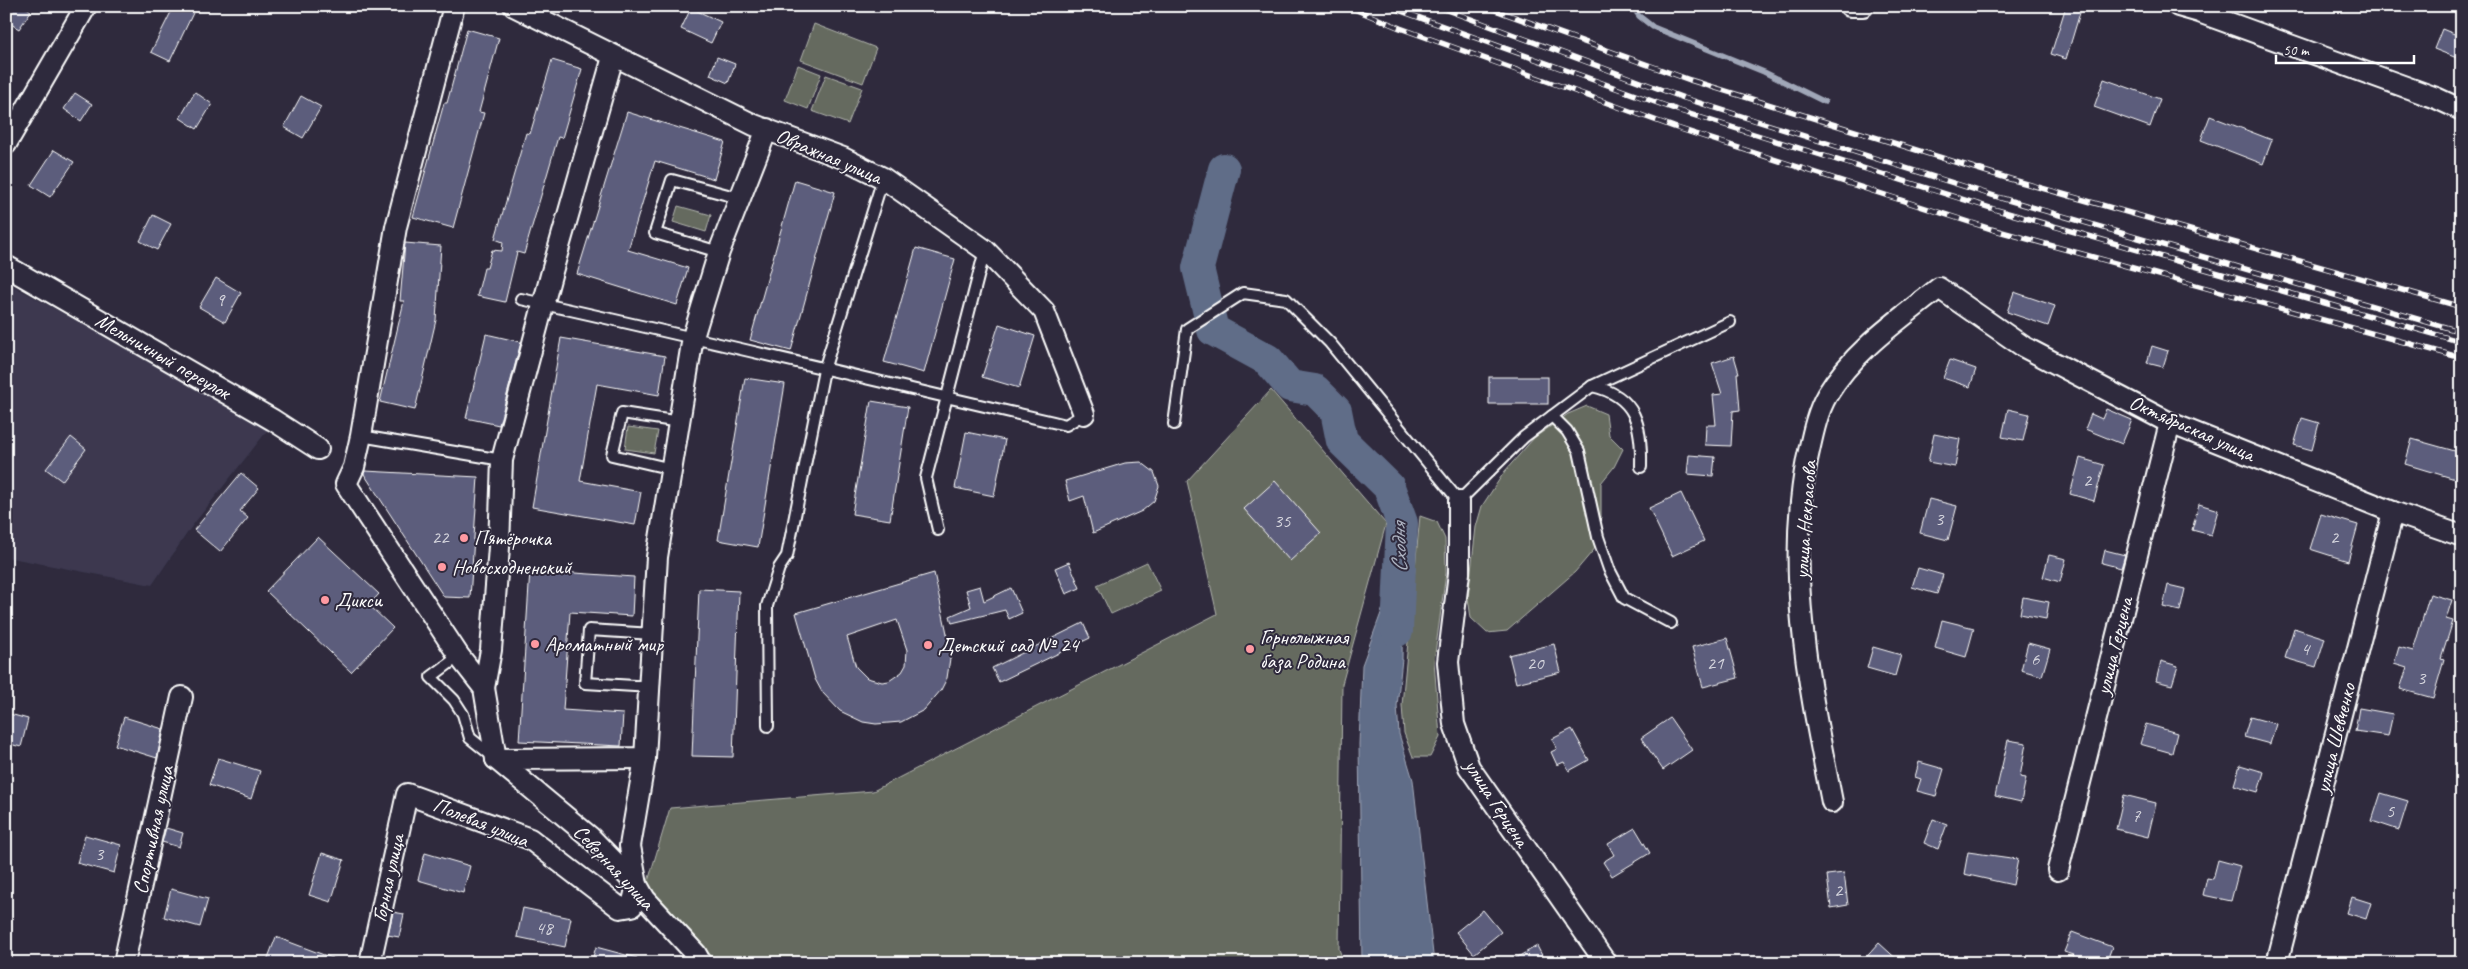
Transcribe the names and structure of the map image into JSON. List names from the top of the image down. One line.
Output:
{"streets":{"street":["Овражная улица","Мельничный переулок","Октябрьская улица","улица Некрасова","улица Герцена","улица Шевченко","Полевая улица","Спортивная улица","Северная улица","Горная улица"]},"crossings":[["Октябрьская улица","улица Некрасова"],["Октябрьская улица","улица Герцена"],["Октябрьская улица","улица Шевченко"],["Полевая улица","Северная улица"],["Полевая улица","Горная улица"]],"water":["Сходня"],"places":["Пятёрочка","Новосходненский","Дикси","Ароматный мир","Детский сад № 24","Горнолыжная база Родина"],"house_numbers":["9","2","3","35","22","2","4","6","20","21","3","5","7","3","2","48"],"scale_bar":"50 m"}
